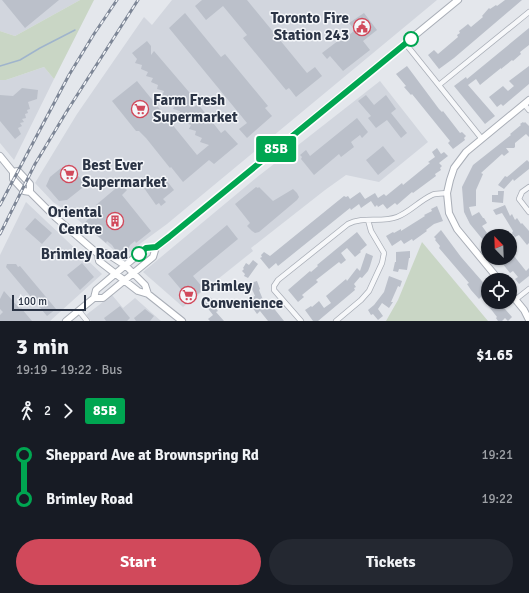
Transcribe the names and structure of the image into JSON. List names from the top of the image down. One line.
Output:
{"places":{"public building":["Toronto Fire Station 243"],"supermarket":["Farm Fresh Supermarket","Best Ever Supermarket","Brimley Convenience"],"building":["Oriental Centre"],"other":["Brimley Road"]},"lines":["bus line 85B"],"scale_bar":"100 m","north":"top left","page":{"on_map":"85B","scale":"100 m","heading":["3 min","19:19 – 19:22 · Bus","$1.65"],"legs":["2","85B"],"list":[{"name":"Sheppard Ave at Brownspring Rd","value":"19:21"},{"name":"Brimley Road","value":"19:22"}],"buttons":["Start","Tickets"]}}
